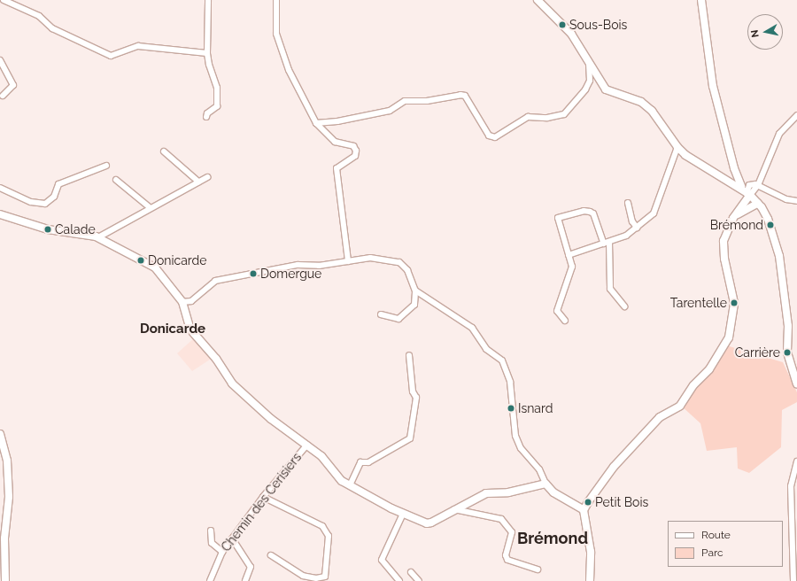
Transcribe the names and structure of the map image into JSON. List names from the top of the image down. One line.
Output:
{"streets":{"street":["Chemin des Cerisiers"]},"districts":["Donicarde","Brémond"],"places":["Sous-Bois","Brémond","Calade","Donicarde","Domergue","Tarentelle","Carrière","Isnard","Petit Bois"],"legend":["Route","Parc"],"north":"left"}
